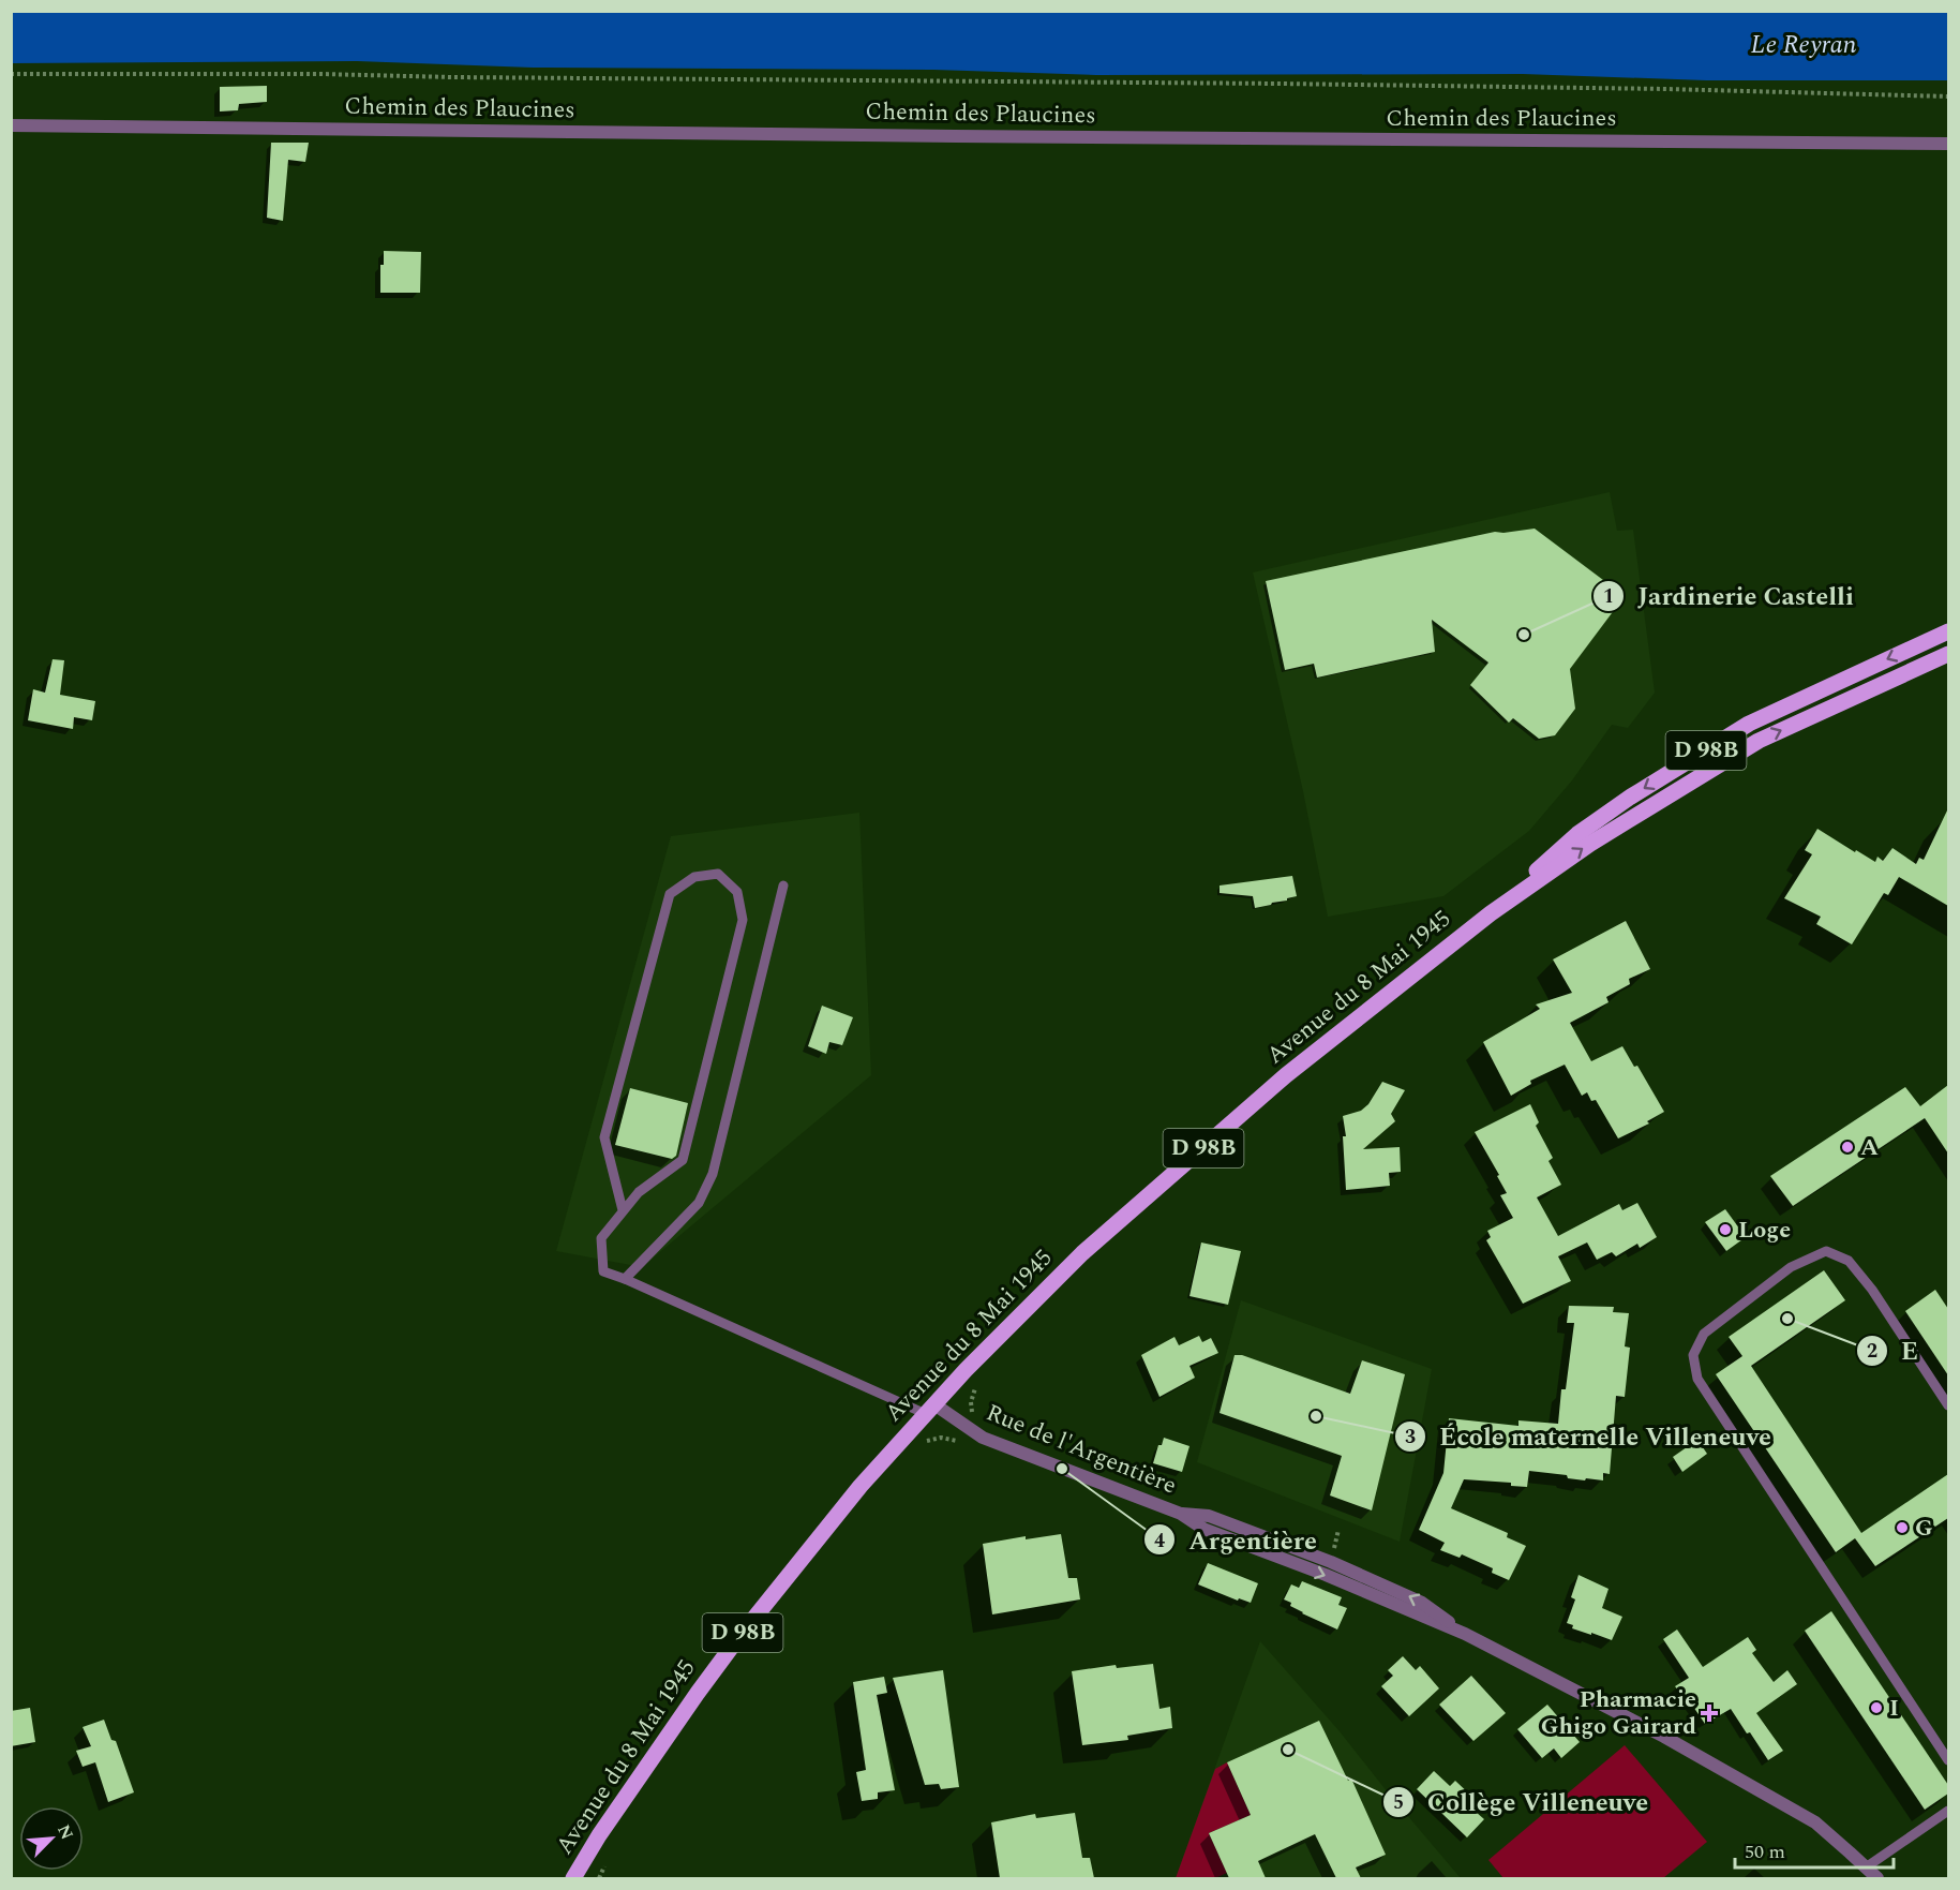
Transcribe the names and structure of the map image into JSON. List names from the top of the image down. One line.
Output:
{"streets":{"main road":["D 98B","Avenue du 8 Mai 1945"],"street":["Chemin des Plaucines","Rue de l'Argentière"]},"crossings":[["Avenue du 8 Mai 1945","Rue de l'Argentière"]],"water":["Le Reyran"],"places":{"other":["Jardinerie Castelli","A","Loge","E","École maternelle Villeneuve","Argentière","G","I","Collège Villeneuve"],"health":["Pharmacie Ghigo Gairard"]},"scale_bar":"50 m","north":"top right"}
